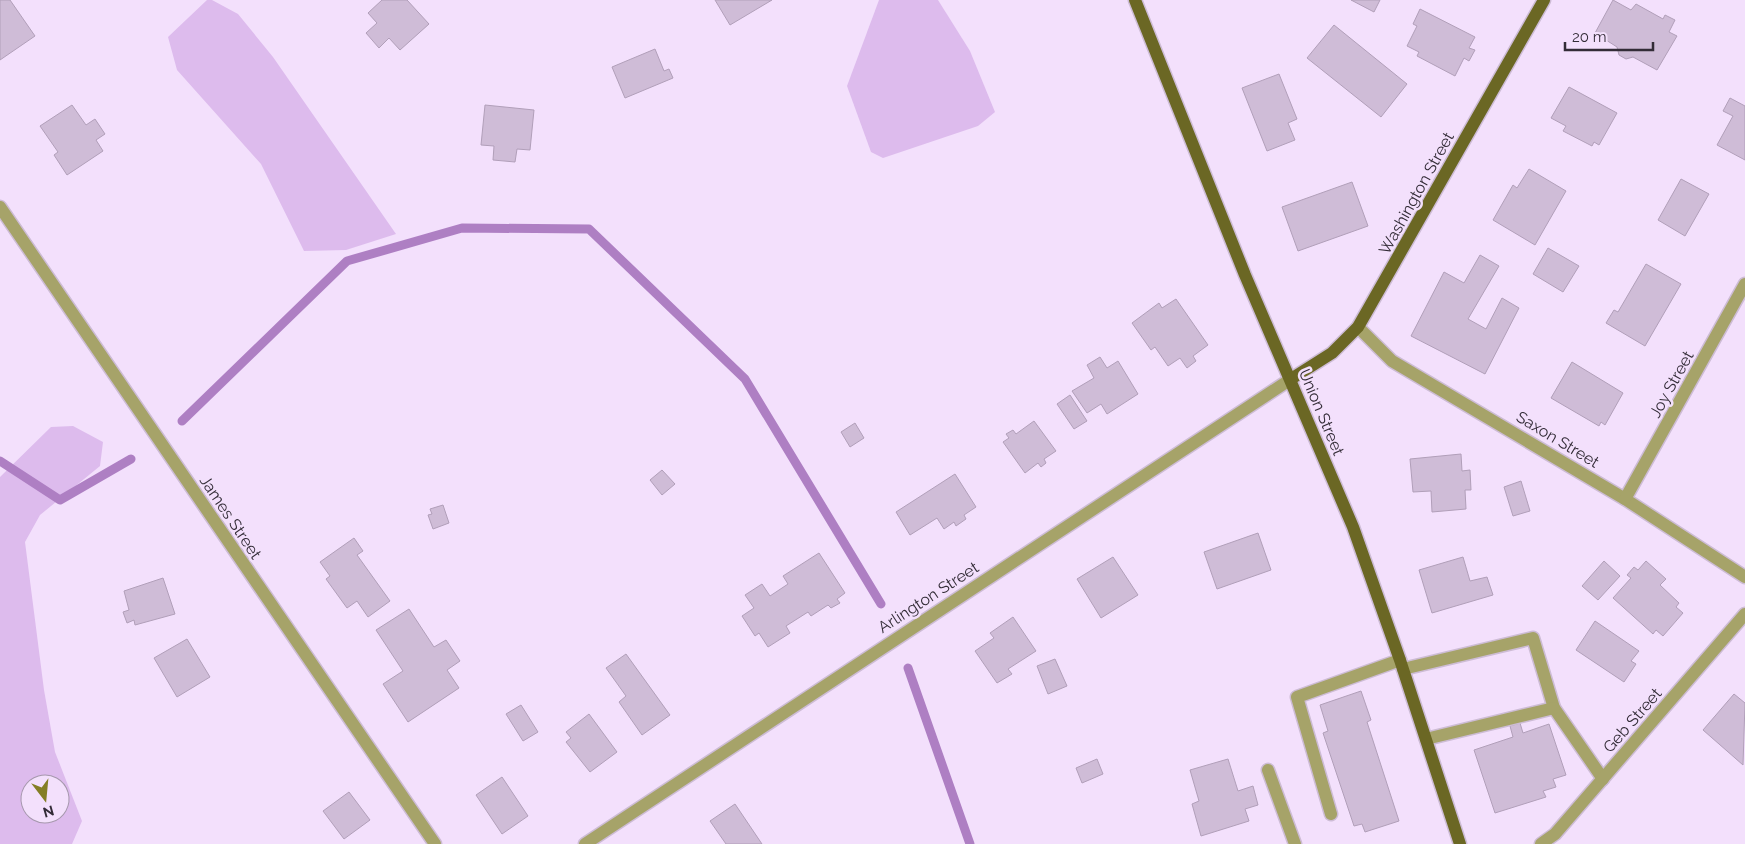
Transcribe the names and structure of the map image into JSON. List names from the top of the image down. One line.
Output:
{"streets":{"main road":["Washington Street","Union Street"],"street":["Joy Street","Saxon Street","James Street","Arlington Street","Geb Street"]},"crossings":[["Washington Street","Union Street"],["Washington Street","Saxon Street"],["Washington Street","Arlington Street"],["Joy Street","Saxon Street"],["Union Street","Arlington Street"]],"scale_bar":"20 m","north":"bottom"}
